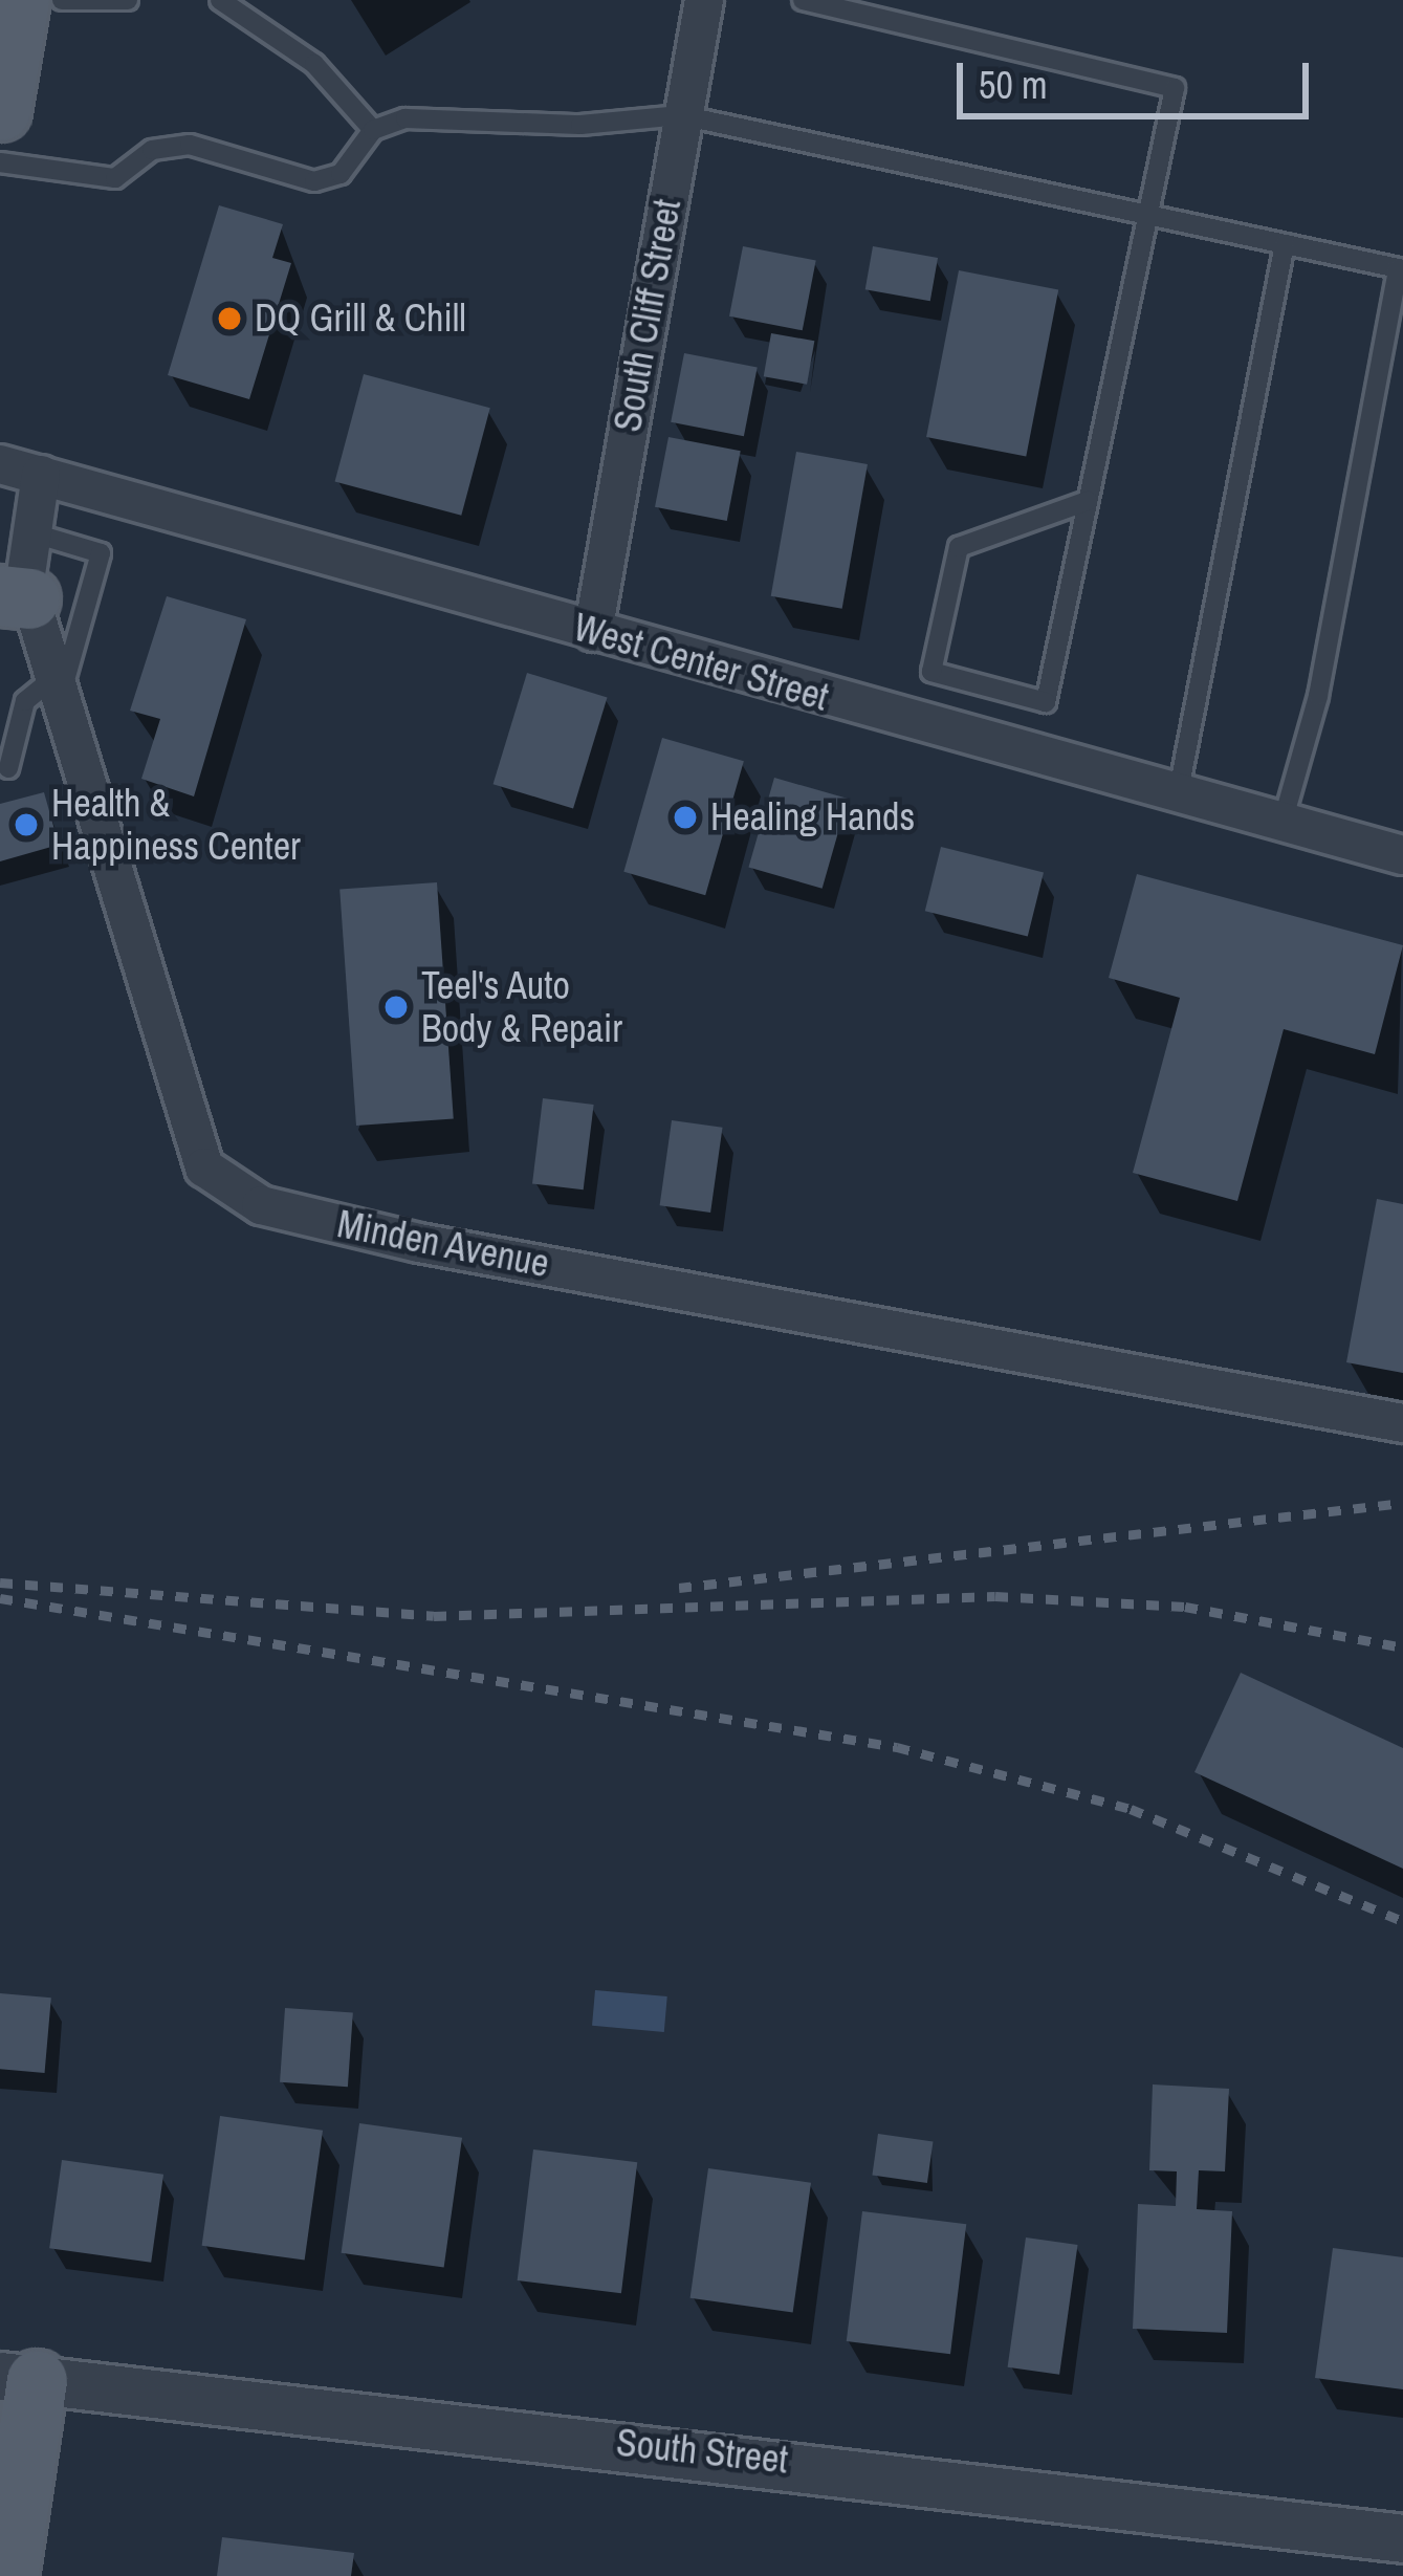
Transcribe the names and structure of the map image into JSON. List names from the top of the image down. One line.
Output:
{"streets":{"street":["South Cliff Street","West Center Street","Minden Avenue","South Street"]},"crossings":[["South Cliff Street","West Center Street"],["West Center Street","Minden Avenue"]],"places":["DQ Grill & Chill","Healing Hands","Health & Happiness Center","Teel's Auto Body & Repair"],"scale_bar":"50 m"}
